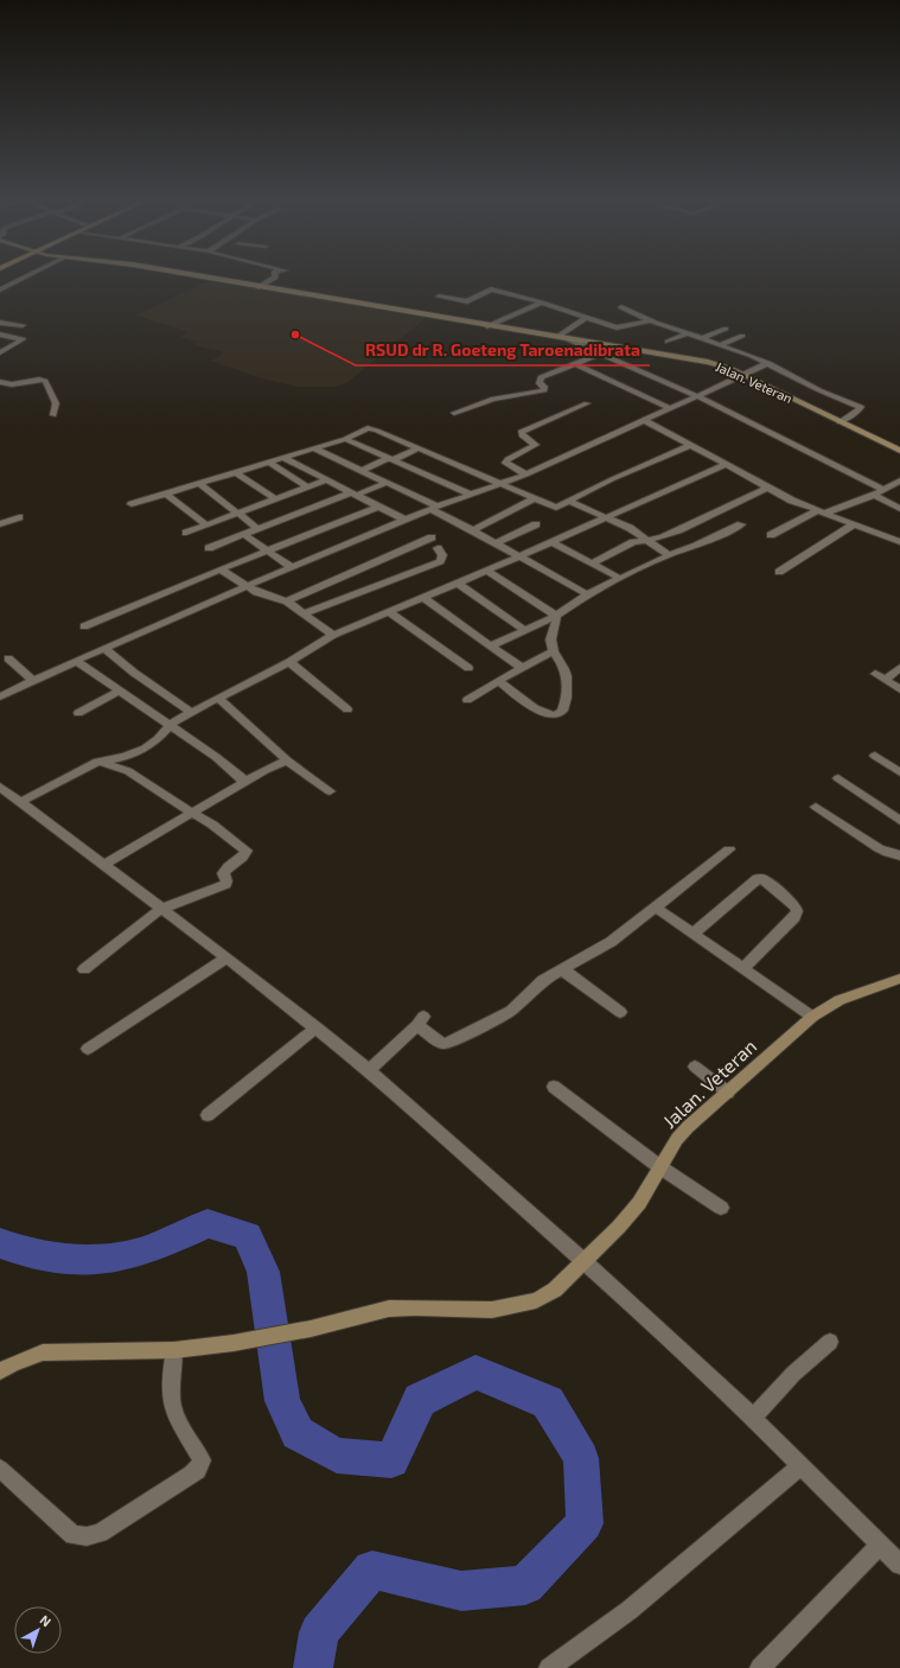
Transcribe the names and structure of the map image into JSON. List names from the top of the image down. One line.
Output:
{"streets":{"street":["Jalan. Veteran"]},"places":["RSUD dr R. Goeteng Taroenadibrata"],"north":"top right"}
